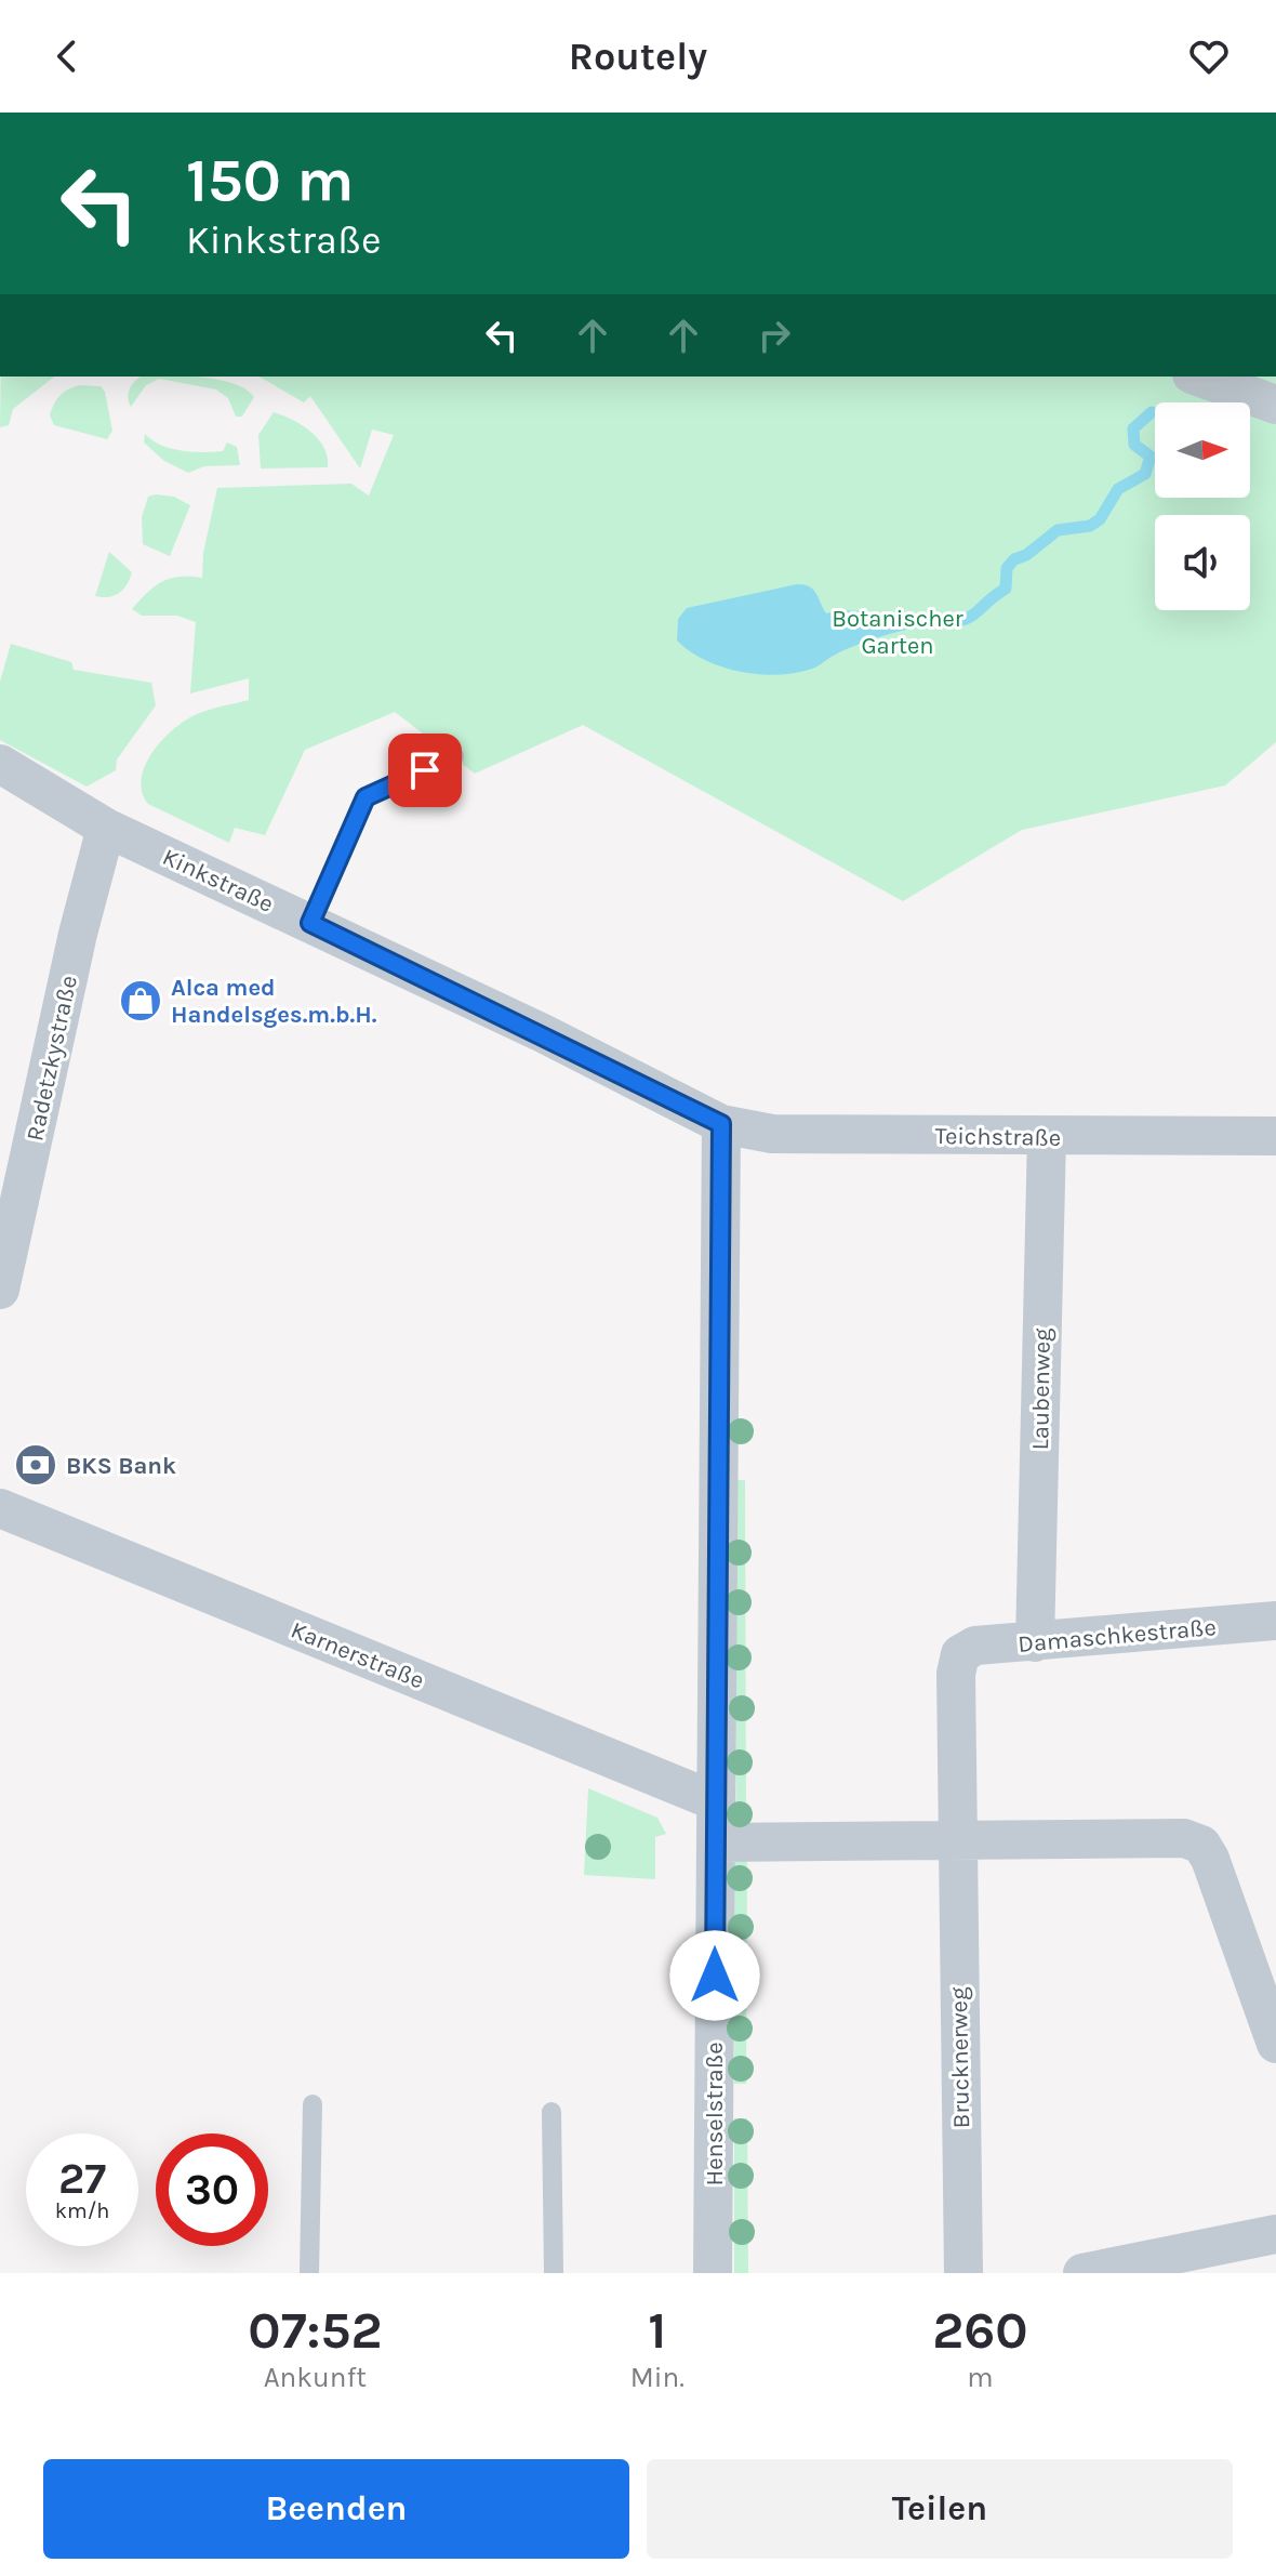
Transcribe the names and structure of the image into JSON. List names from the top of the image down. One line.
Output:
{"streets":{"street":["Kinkstraße","Radetzkystraße","Teichstraße","Laubenweg","Damaschkestraße","Karnerstraße","Brucknerweg","Henselstraße"]},"crossings":[["Kinkstraße","Radetzkystraße"],["Kinkstraße","Teichstraße"],["Kinkstraße","Henselstraße"],["Teichstraße","Laubenweg"],["Teichstraße","Henselstraße"],["Laubenweg","Damaschkestraße"],["Damaschkestraße","Brucknerweg"],["Karnerstraße","Henselstraße"]],"parks":["Botanischer Garten"],"places":{"shop":["Alca med Handelsges.m.b.H."],"bank":["BKS Bank"]},"north":"right","page":{"header":"Routely","turn":["150 m","Kinkstraße"],"speed":"27 km/h","limit":"30","eta":["07:52","Ankunft","1","Min.","260","m"],"buttons":["Beenden","Teilen"]}}
